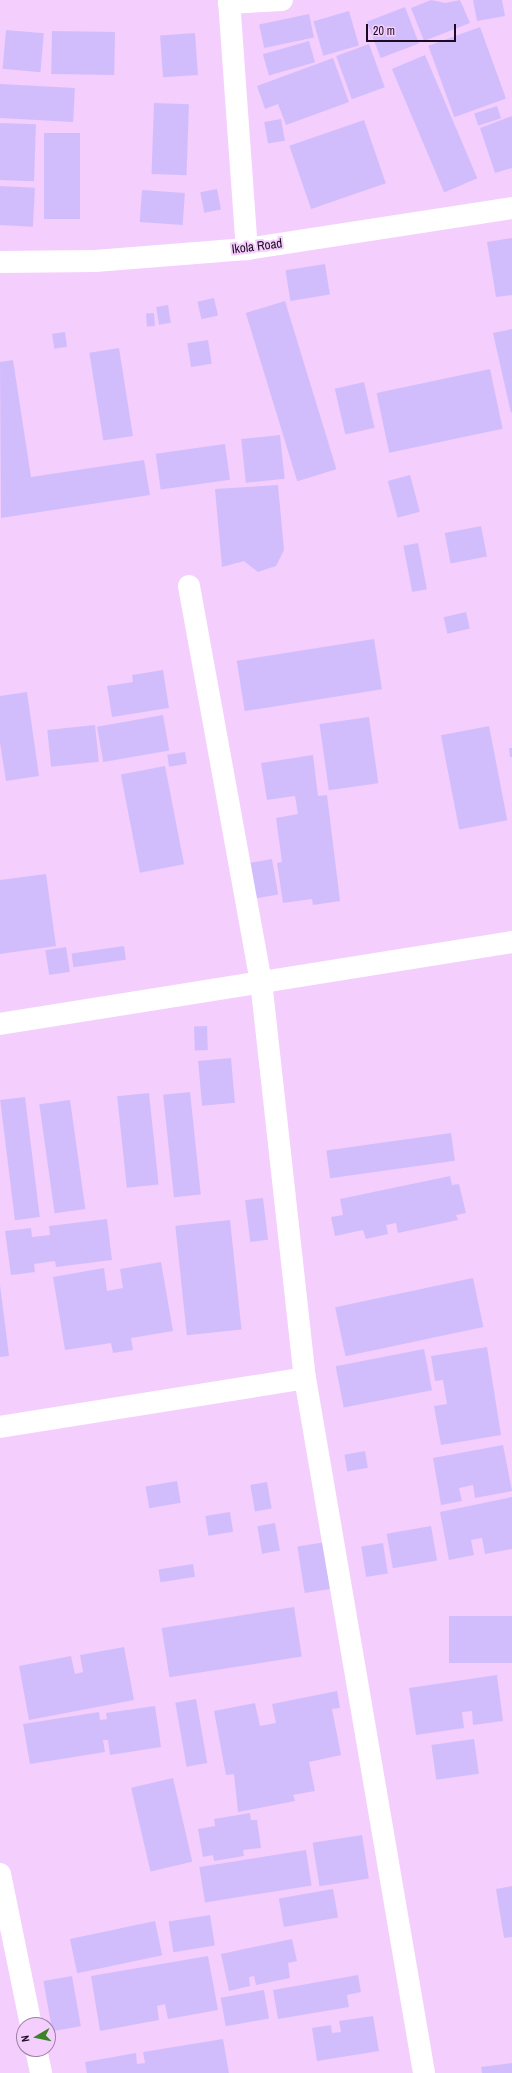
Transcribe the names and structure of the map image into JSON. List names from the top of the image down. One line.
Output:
{"streets":{"street":["Ikola Road"]},"scale_bar":"20 m","north":"left"}
